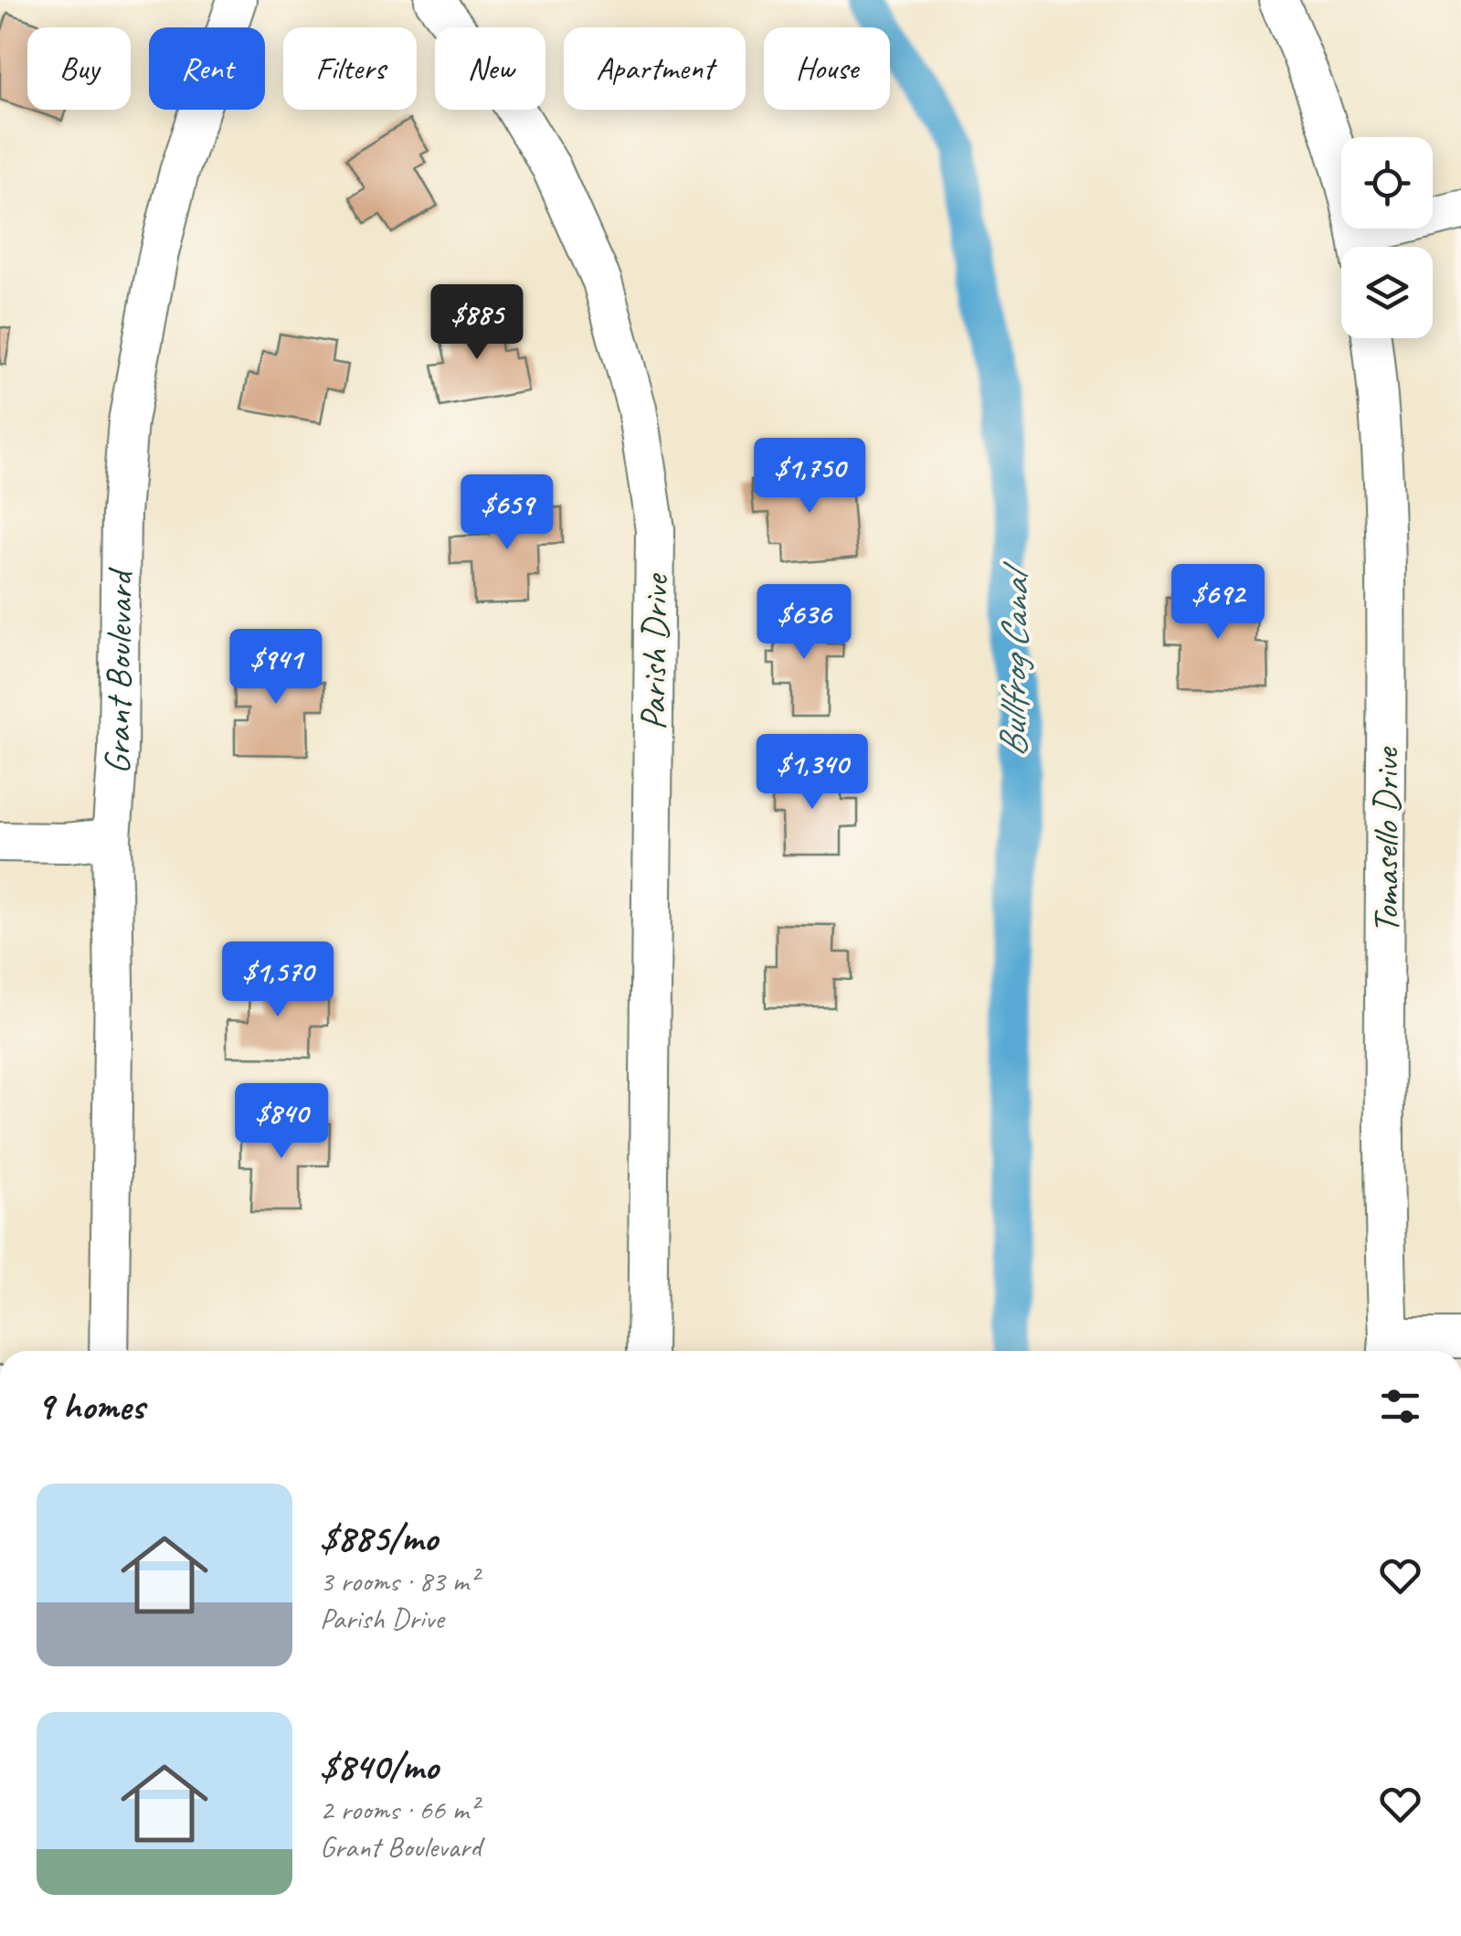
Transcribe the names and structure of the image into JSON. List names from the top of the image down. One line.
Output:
{"streets":{"street":["Parish Drive","Grant Boulevard","Tomasello Drive"]},"water":["Bullfrog Canal"],"page":{"chip":["Buy","Rent","Filters","New","Apartment","House"],"price":["$885","$1,750","$659","$692","$636","$941","$1,340","$1,570","$840"],"heading":"9 homes","list":[{"name":"$885/mo","note":"3 rooms · 83 m² · Parish Drive"},{"name":"$840/mo","note":"2 rooms · 66 m² · Grant Boulevard"}]}}
